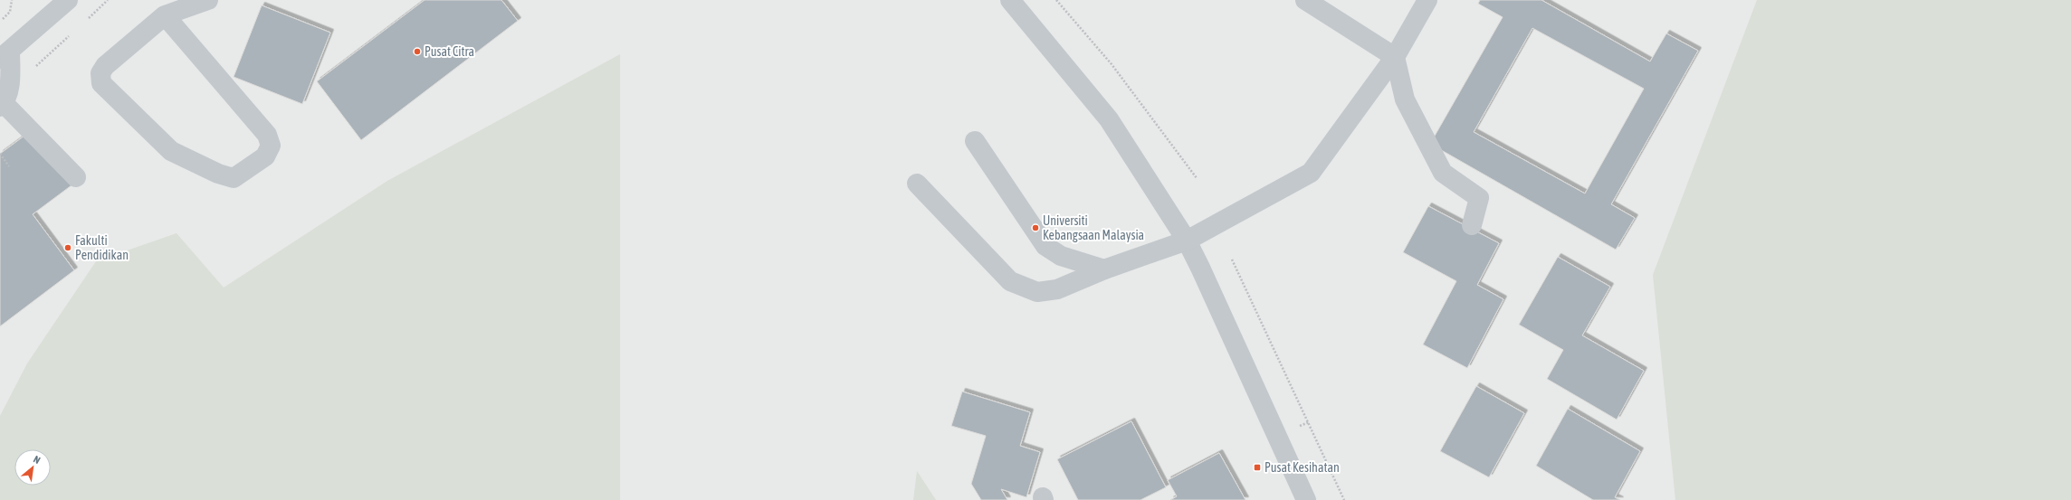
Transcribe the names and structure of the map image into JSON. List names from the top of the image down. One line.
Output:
{"places":{"other":["Pusat Citra","Universiti Kebangsaan Malaysia","Fakulti Pendidikan"],"transit":["Pusat Kesihatan"]},"north":"top right"}
